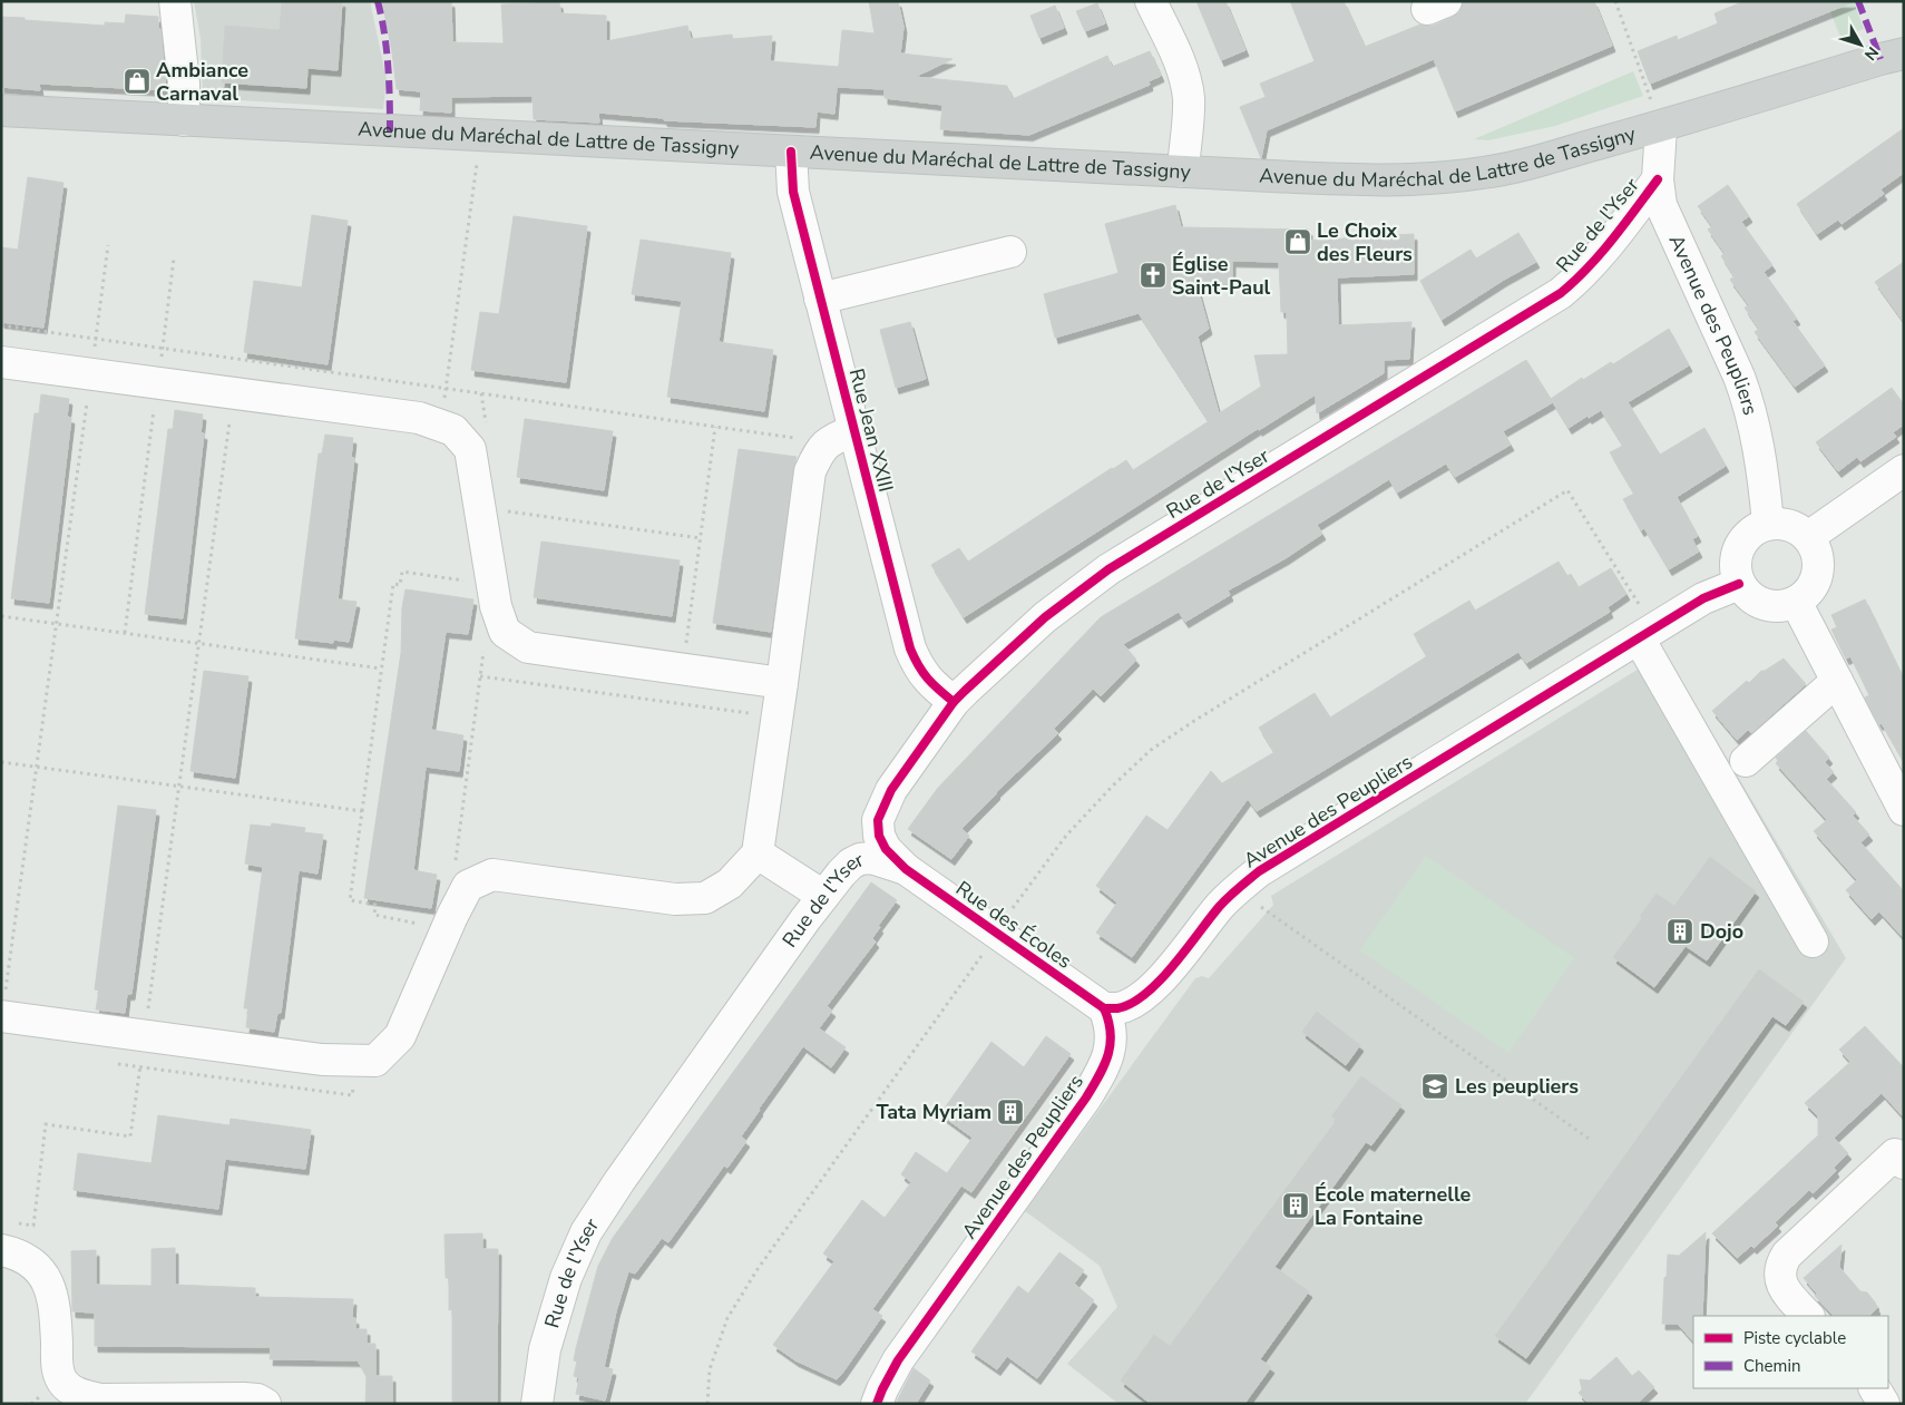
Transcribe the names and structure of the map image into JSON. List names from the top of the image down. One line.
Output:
{"streets":{"main road":["Avenue du Maréchal de Lattre de Tassigny"],"street":["Rue de l'Yser","Avenue des Peupliers","Rue Jean XXIII","Rue des Écoles"]},"crossings":[["Avenue du Maréchal de Lattre de Tassigny","Avenue des Peupliers"],["Avenue du Maréchal de Lattre de Tassigny","Rue Jean XXIII"],["Rue de l'Yser","Avenue des Peupliers"],["Rue de l'Yser","Rue Jean XXIII"],["Rue de l'Yser","Rue des Écoles"],["Avenue des Peupliers","Rue des Écoles"]],"places":{"shop":["Ambiance Carnaval","Le Choix des Fleurs"],"church":["Église Saint-Paul"],"building":["Dojo","Tata Myriam","École maternelle La Fontaine"],"school or university":["Les peupliers"]},"legend":["Piste cyclable","Chemin"],"north":"bottom right"}
